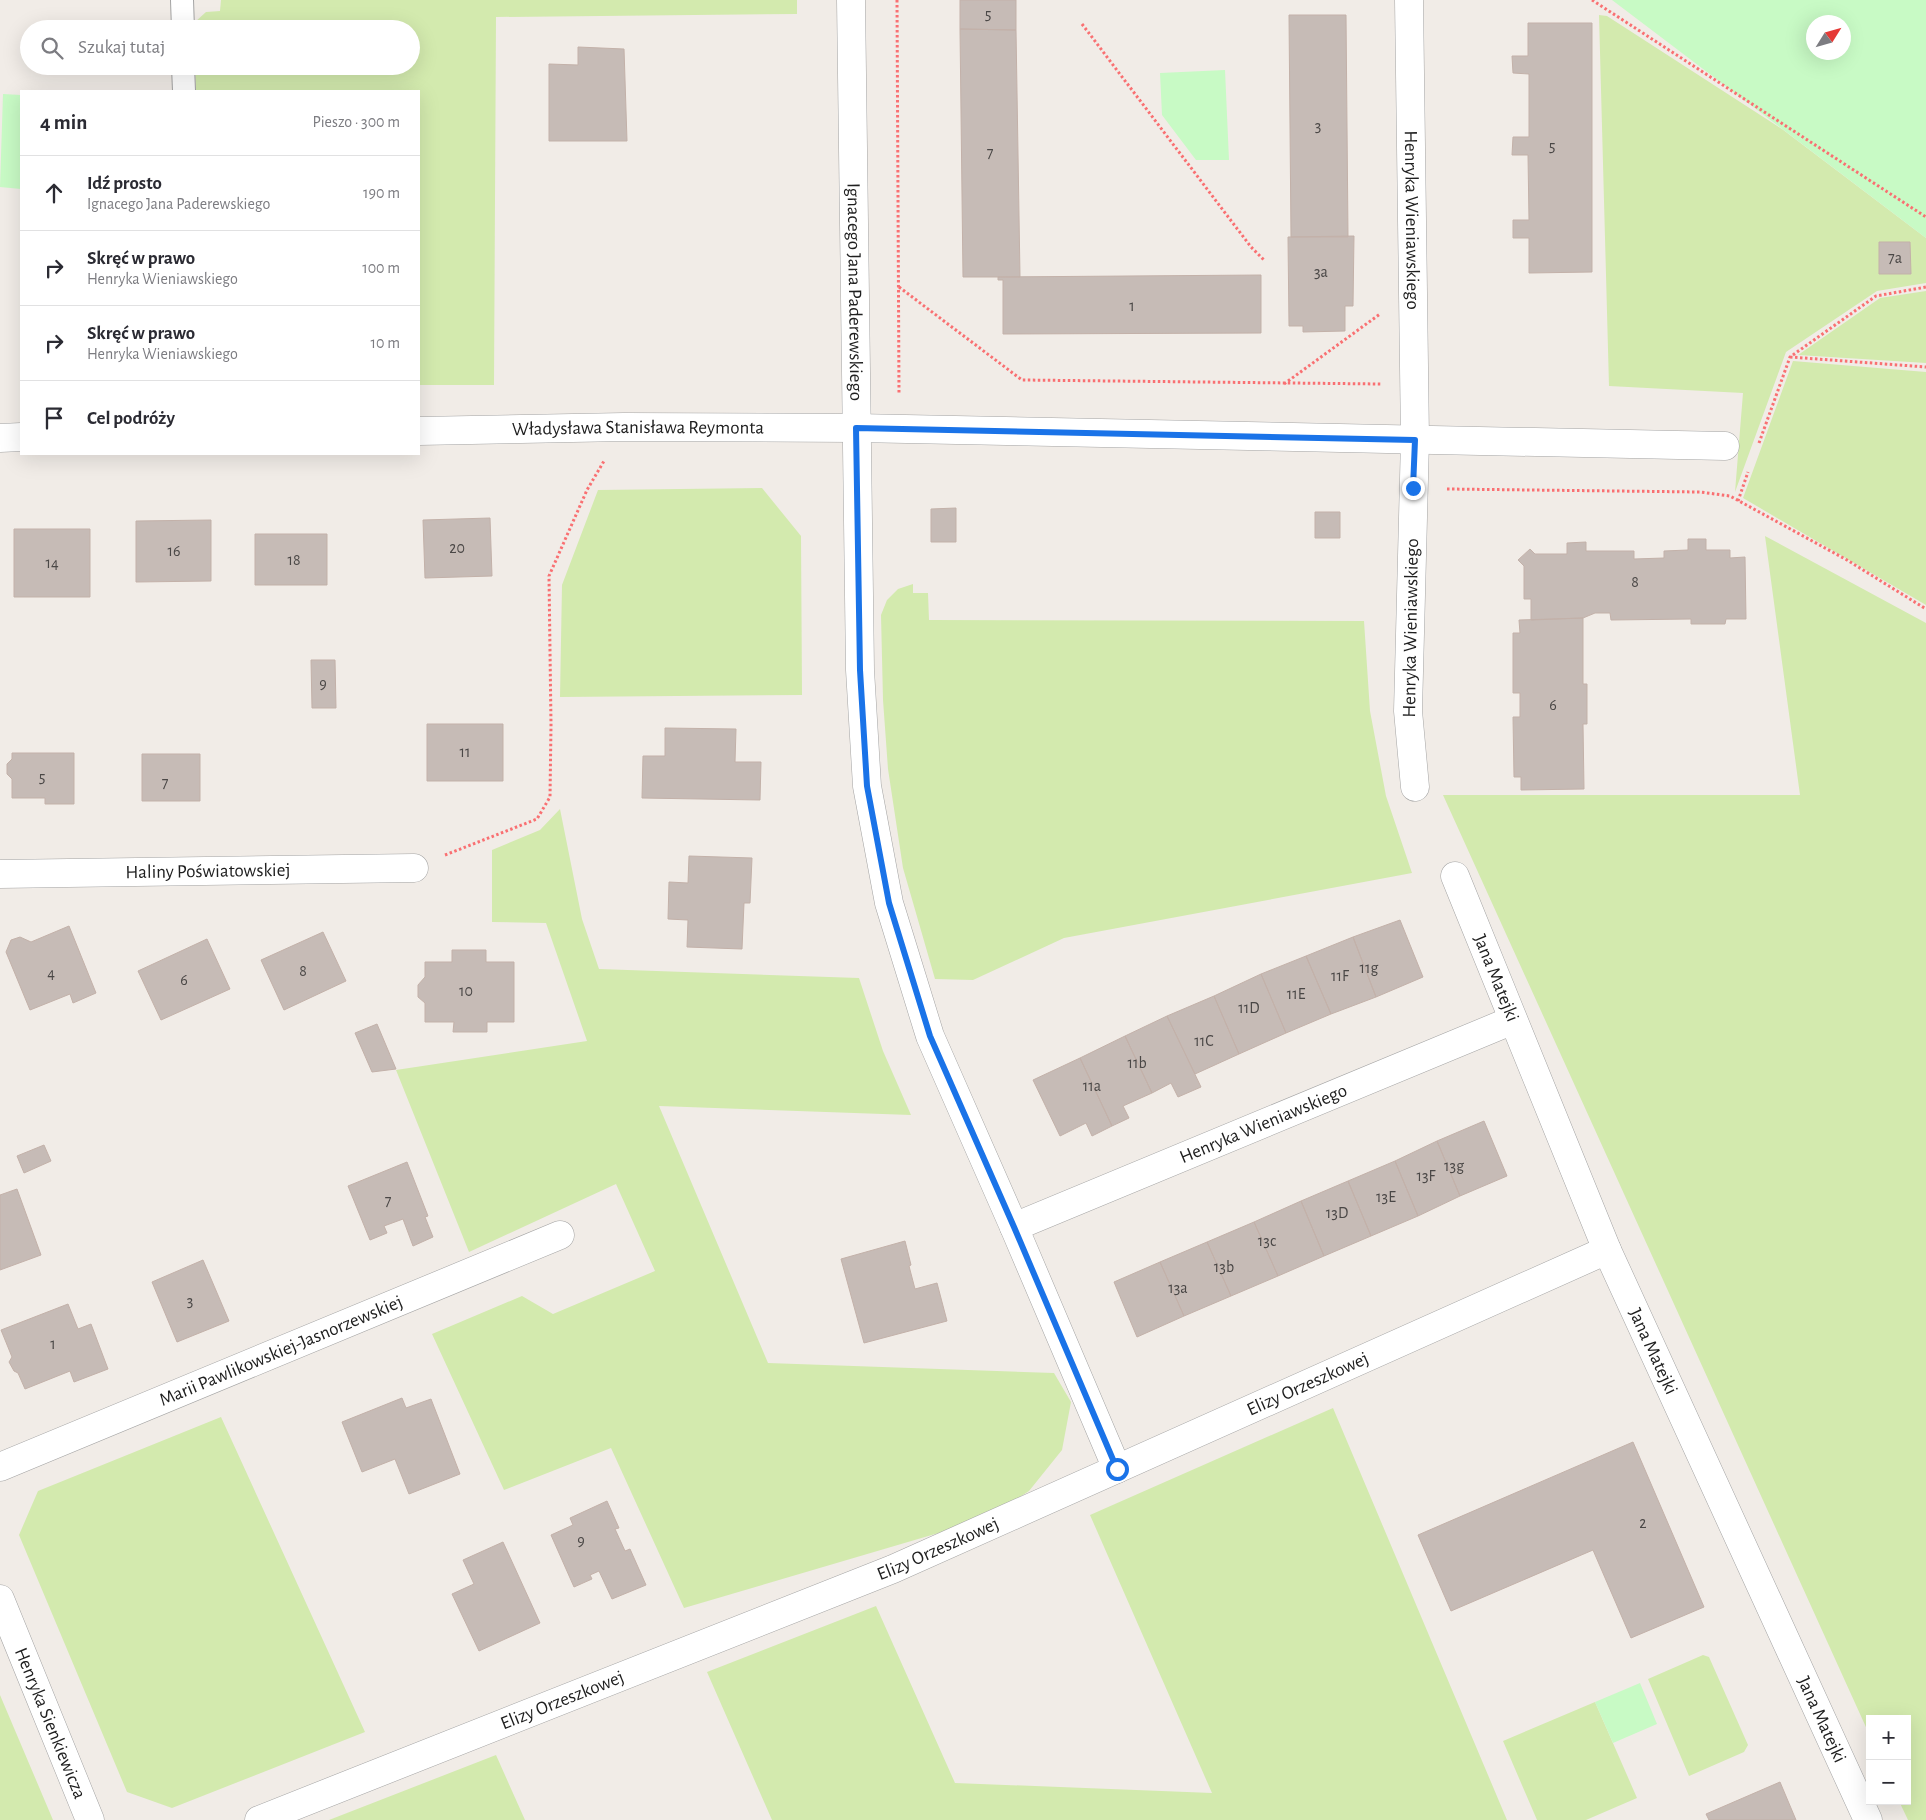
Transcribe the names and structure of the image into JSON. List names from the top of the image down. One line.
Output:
{"streets":{"street":["Henryka Wieniawskiego","Ignacego Jana Paderewskiego","Władysława Stanisława Reymonta","Haliny Poświatowskiej","Jana Matejki","Marii Pawlikowskiej-Jasnorzewskiej","Elizy Orzeszkowej","Henryka Sienkiewicza"]},"crossings":[["Henryka Wieniawskiego","Ignacego Jana Paderewskiego"],["Henryka Wieniawskiego","Jana Matejki"],["Ignacego Jana Paderewskiego","Władysława Stanisława Reymonta"],["Ignacego Jana Paderewskiego","Elizy Orzeszkowej"],["Jana Matejki","Elizy Orzeszkowej"]],"house_numbers":["5","3","5","7","7a","3a","1","20","16","18","14","8","9","6","11","5","7","11g","8","4","11F","6","10","11E","11D","11C","11b","11a","13g","13F","13E","7","13D","13c","13b","13a","3","1","2","9"],"north":"top right","page":{"search":"Szukaj tutaj","heading":["4 min","Pieszo · 300 m"],"list":[["Idź prosto","Ignacego Jana Paderewskiego","190 m"],["Skręć w prawo","Henryka Wieniawskiego","100 m"],["Skręć w prawo","Henryka Wieniawskiego","10 m"],"Cel podróży"],"map_buttons":["+","−"]}}
